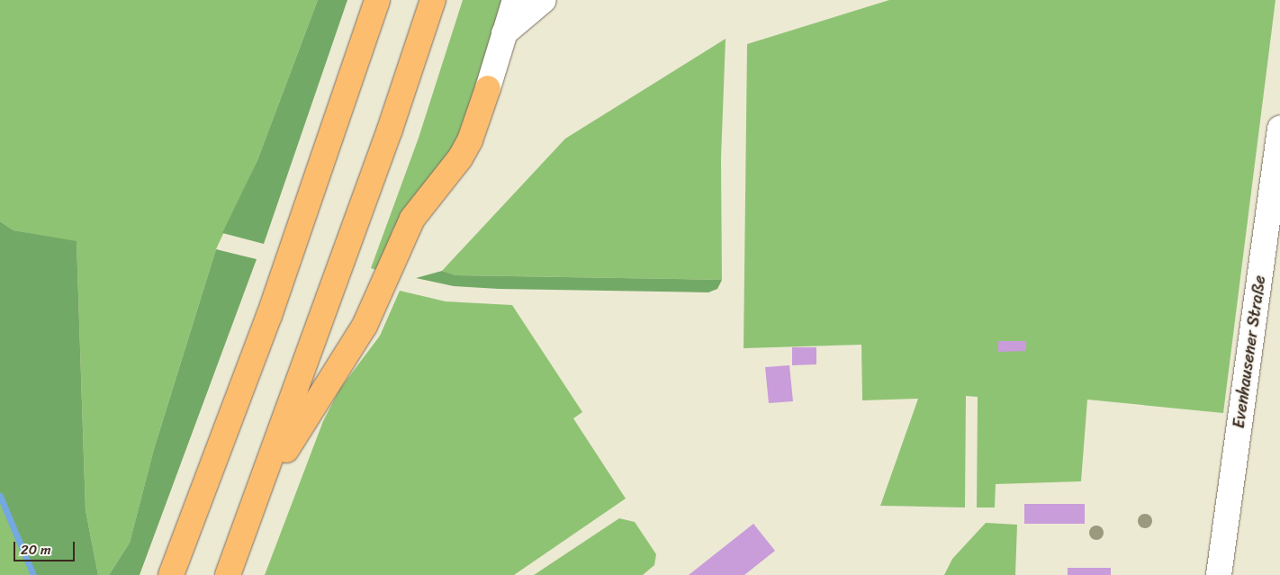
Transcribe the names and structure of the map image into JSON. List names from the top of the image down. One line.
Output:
{"streets":{"street":["Evenhausener Straße"]},"scale_bar":"20 m"}
